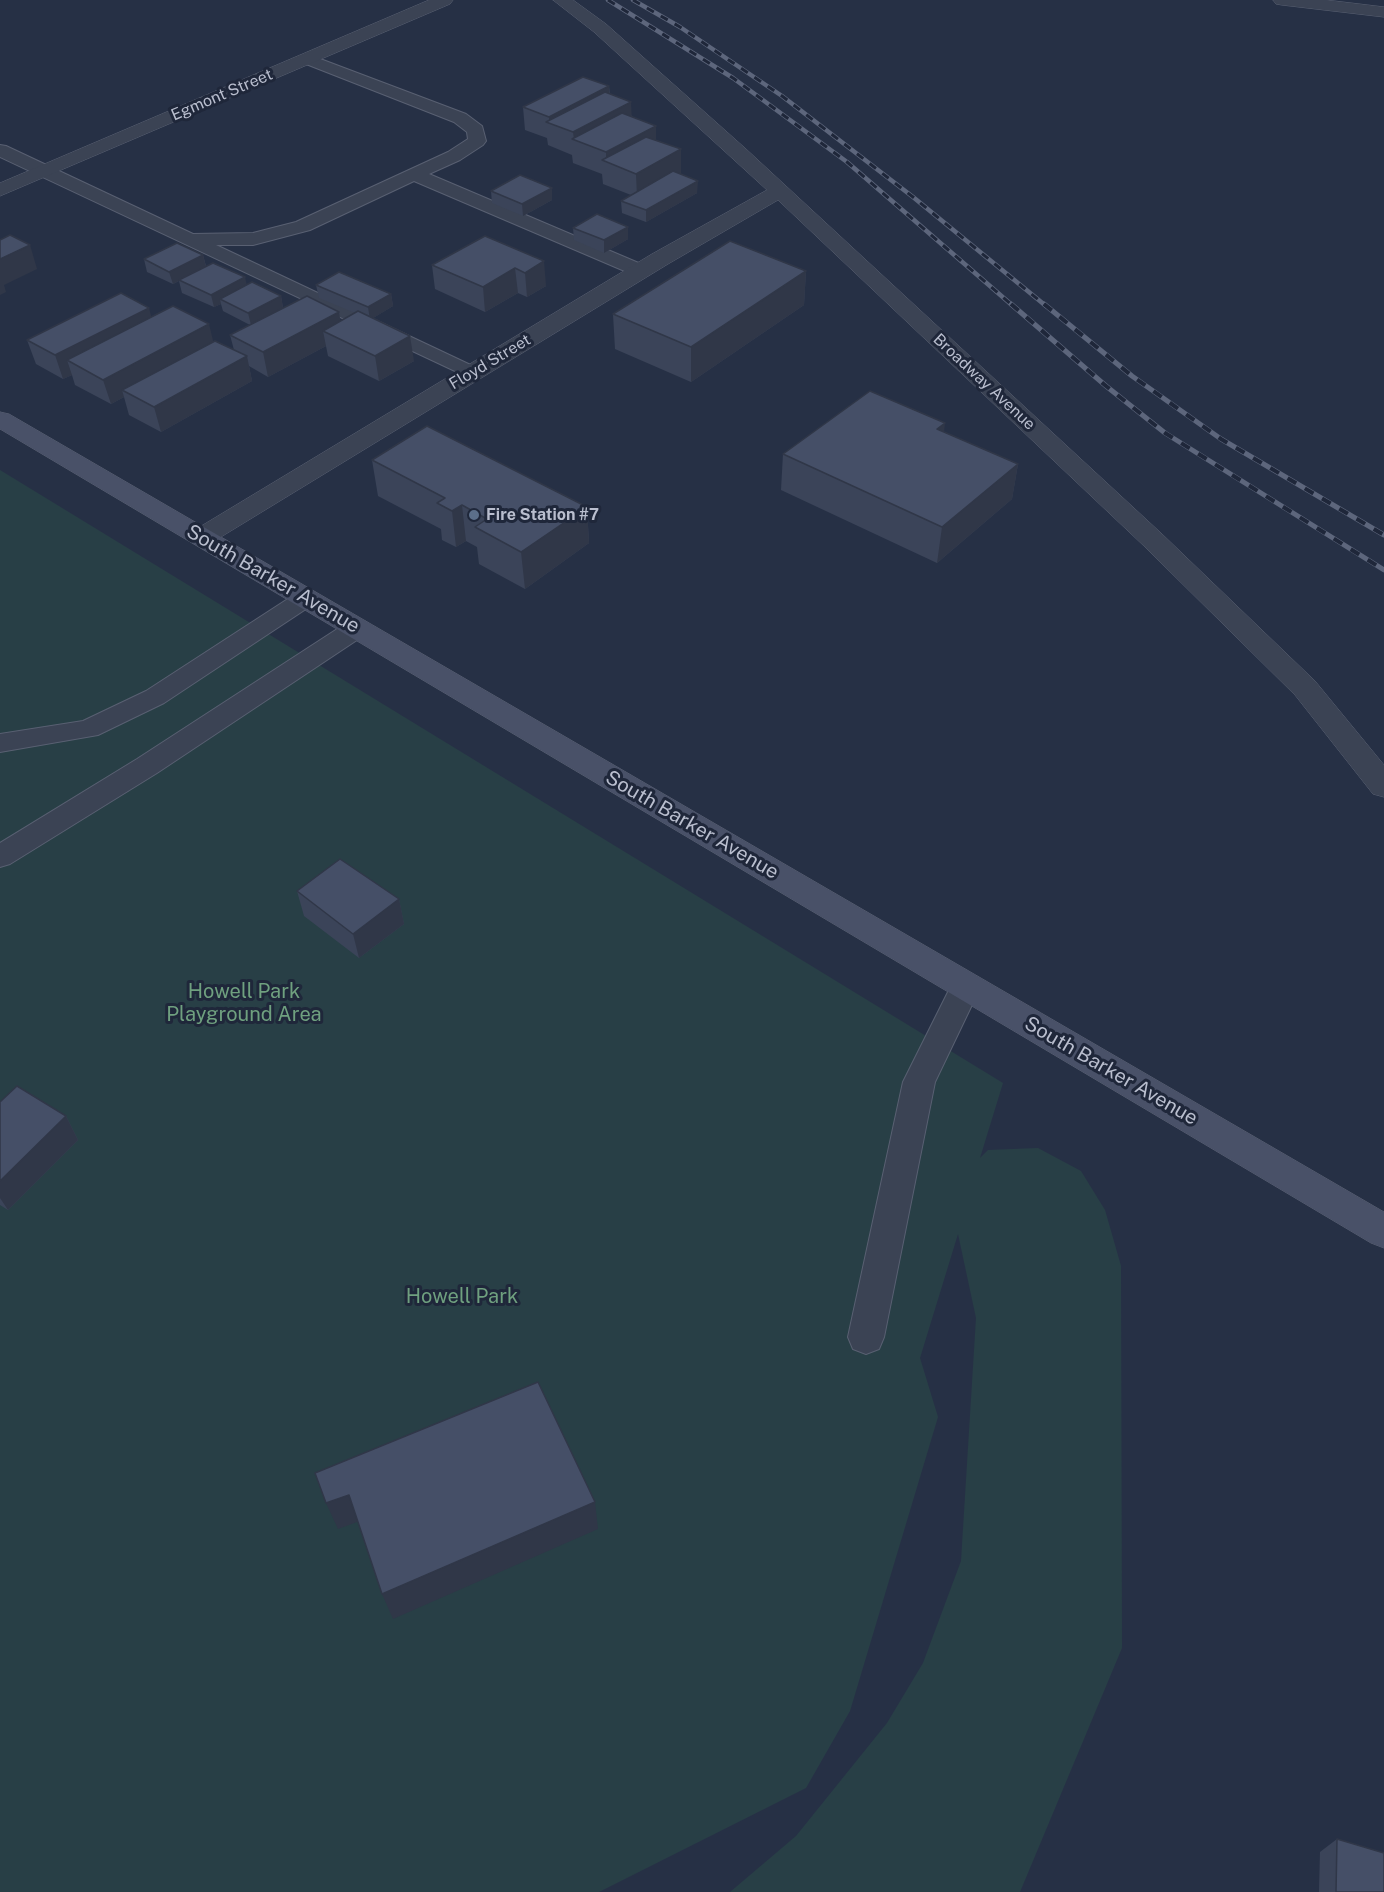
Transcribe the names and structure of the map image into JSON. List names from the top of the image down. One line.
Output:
{"streets":{"main road":["South Barker Avenue"],"street":["Egmont Street","Floyd Street","Broadway Avenue"]},"crossings":[["Floyd Street","Broadway Avenue"],["Floyd Street","South Barker Avenue"]],"parks":["Howell Park Playground Area","Howell Park"],"places":["Fire Station #7"]}
